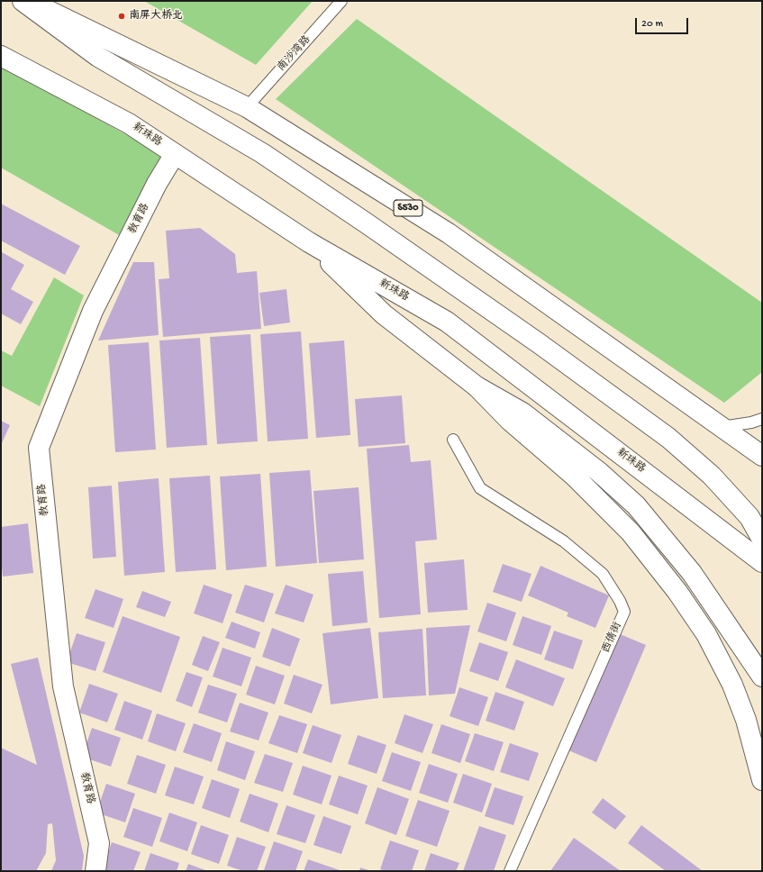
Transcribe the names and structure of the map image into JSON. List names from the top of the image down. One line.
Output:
{"streets":{"main road":["新珠路","S530","教育路"],"lane":["南沙湾路","西倩街"]},"crossings":[["南沙湾路","S530"],["新珠路","教育路"]],"places":["南屏大桥北"],"scale_bar":"20 m"}
